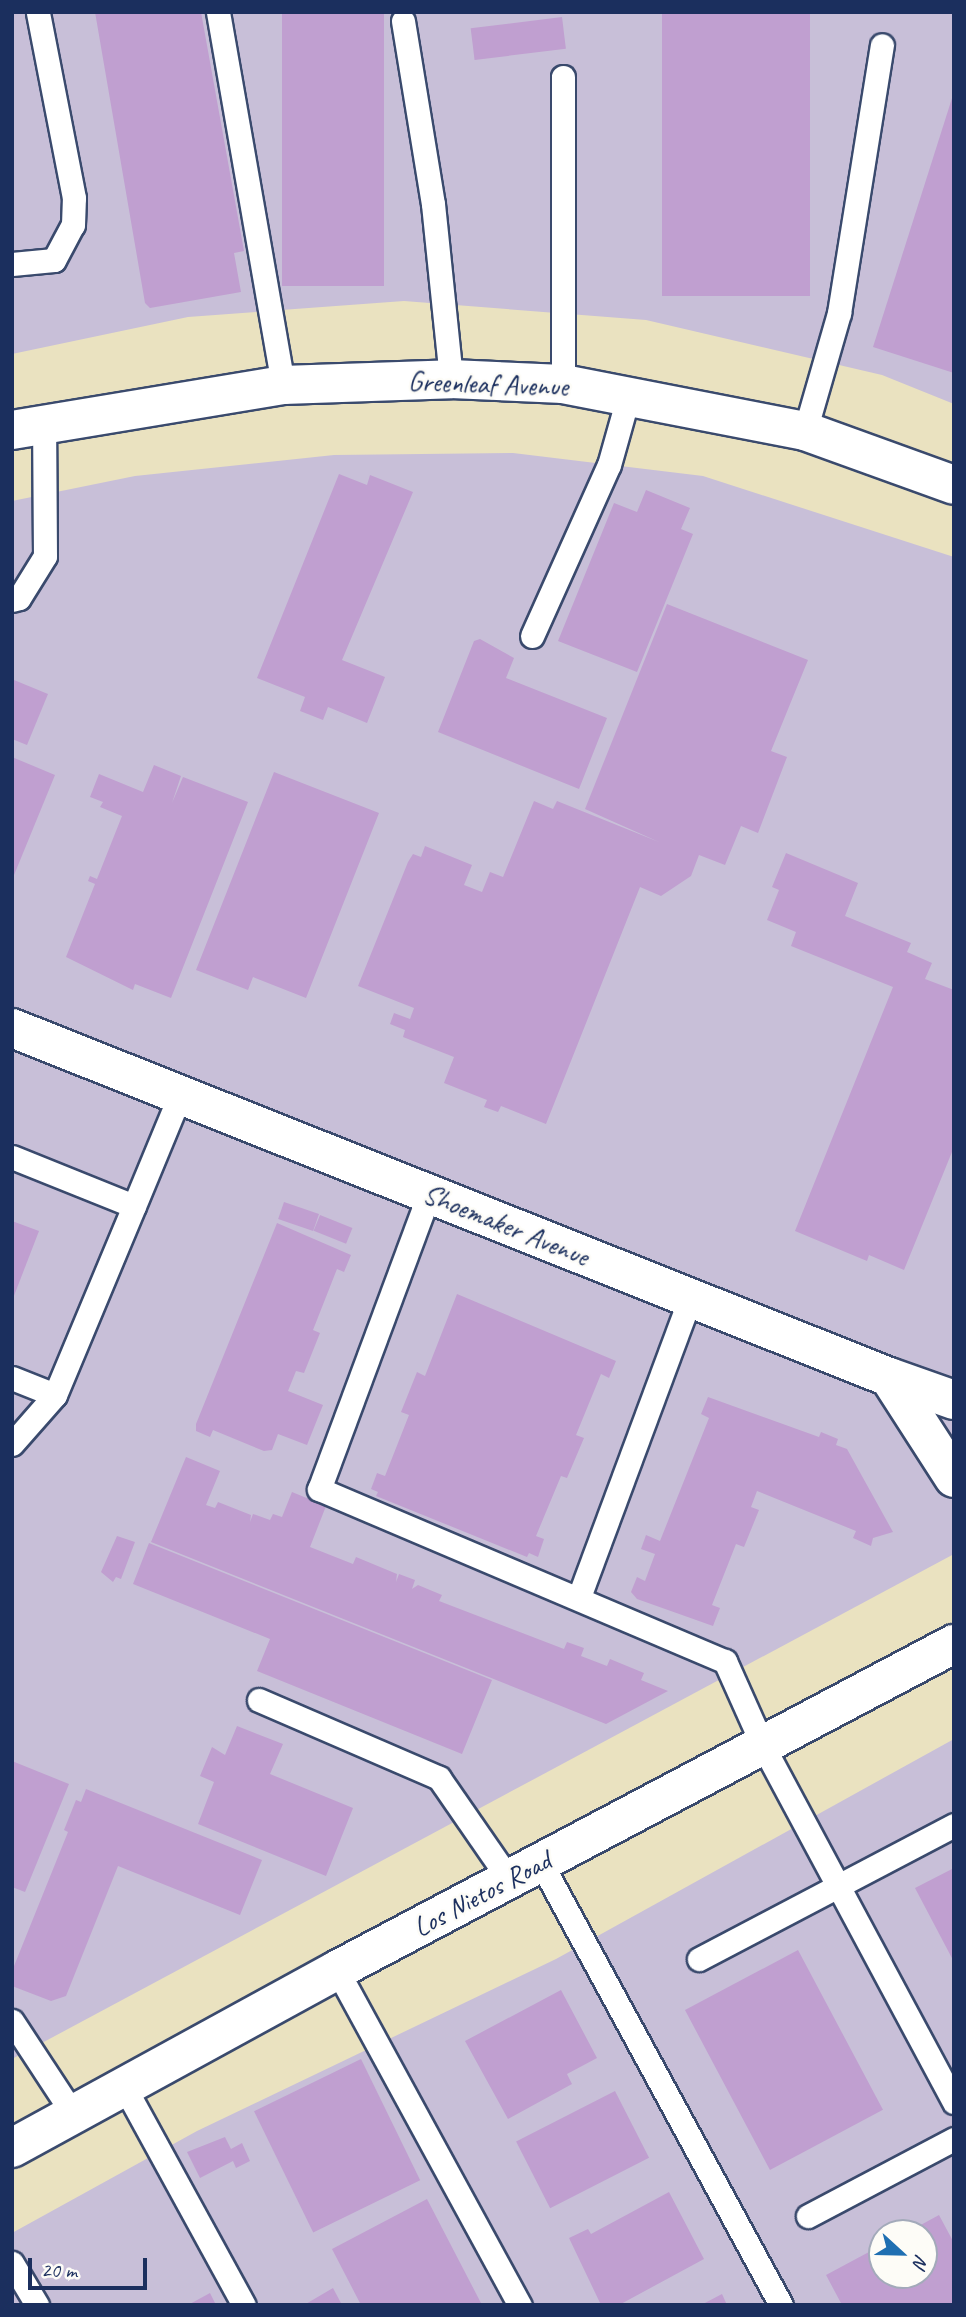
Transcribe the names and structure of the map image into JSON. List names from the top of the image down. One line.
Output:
{"streets":{"main road":["Greenleaf Avenue","Shoemaker Avenue","Los Nietos Road"]},"scale_bar":"20 m","north":"right"}
